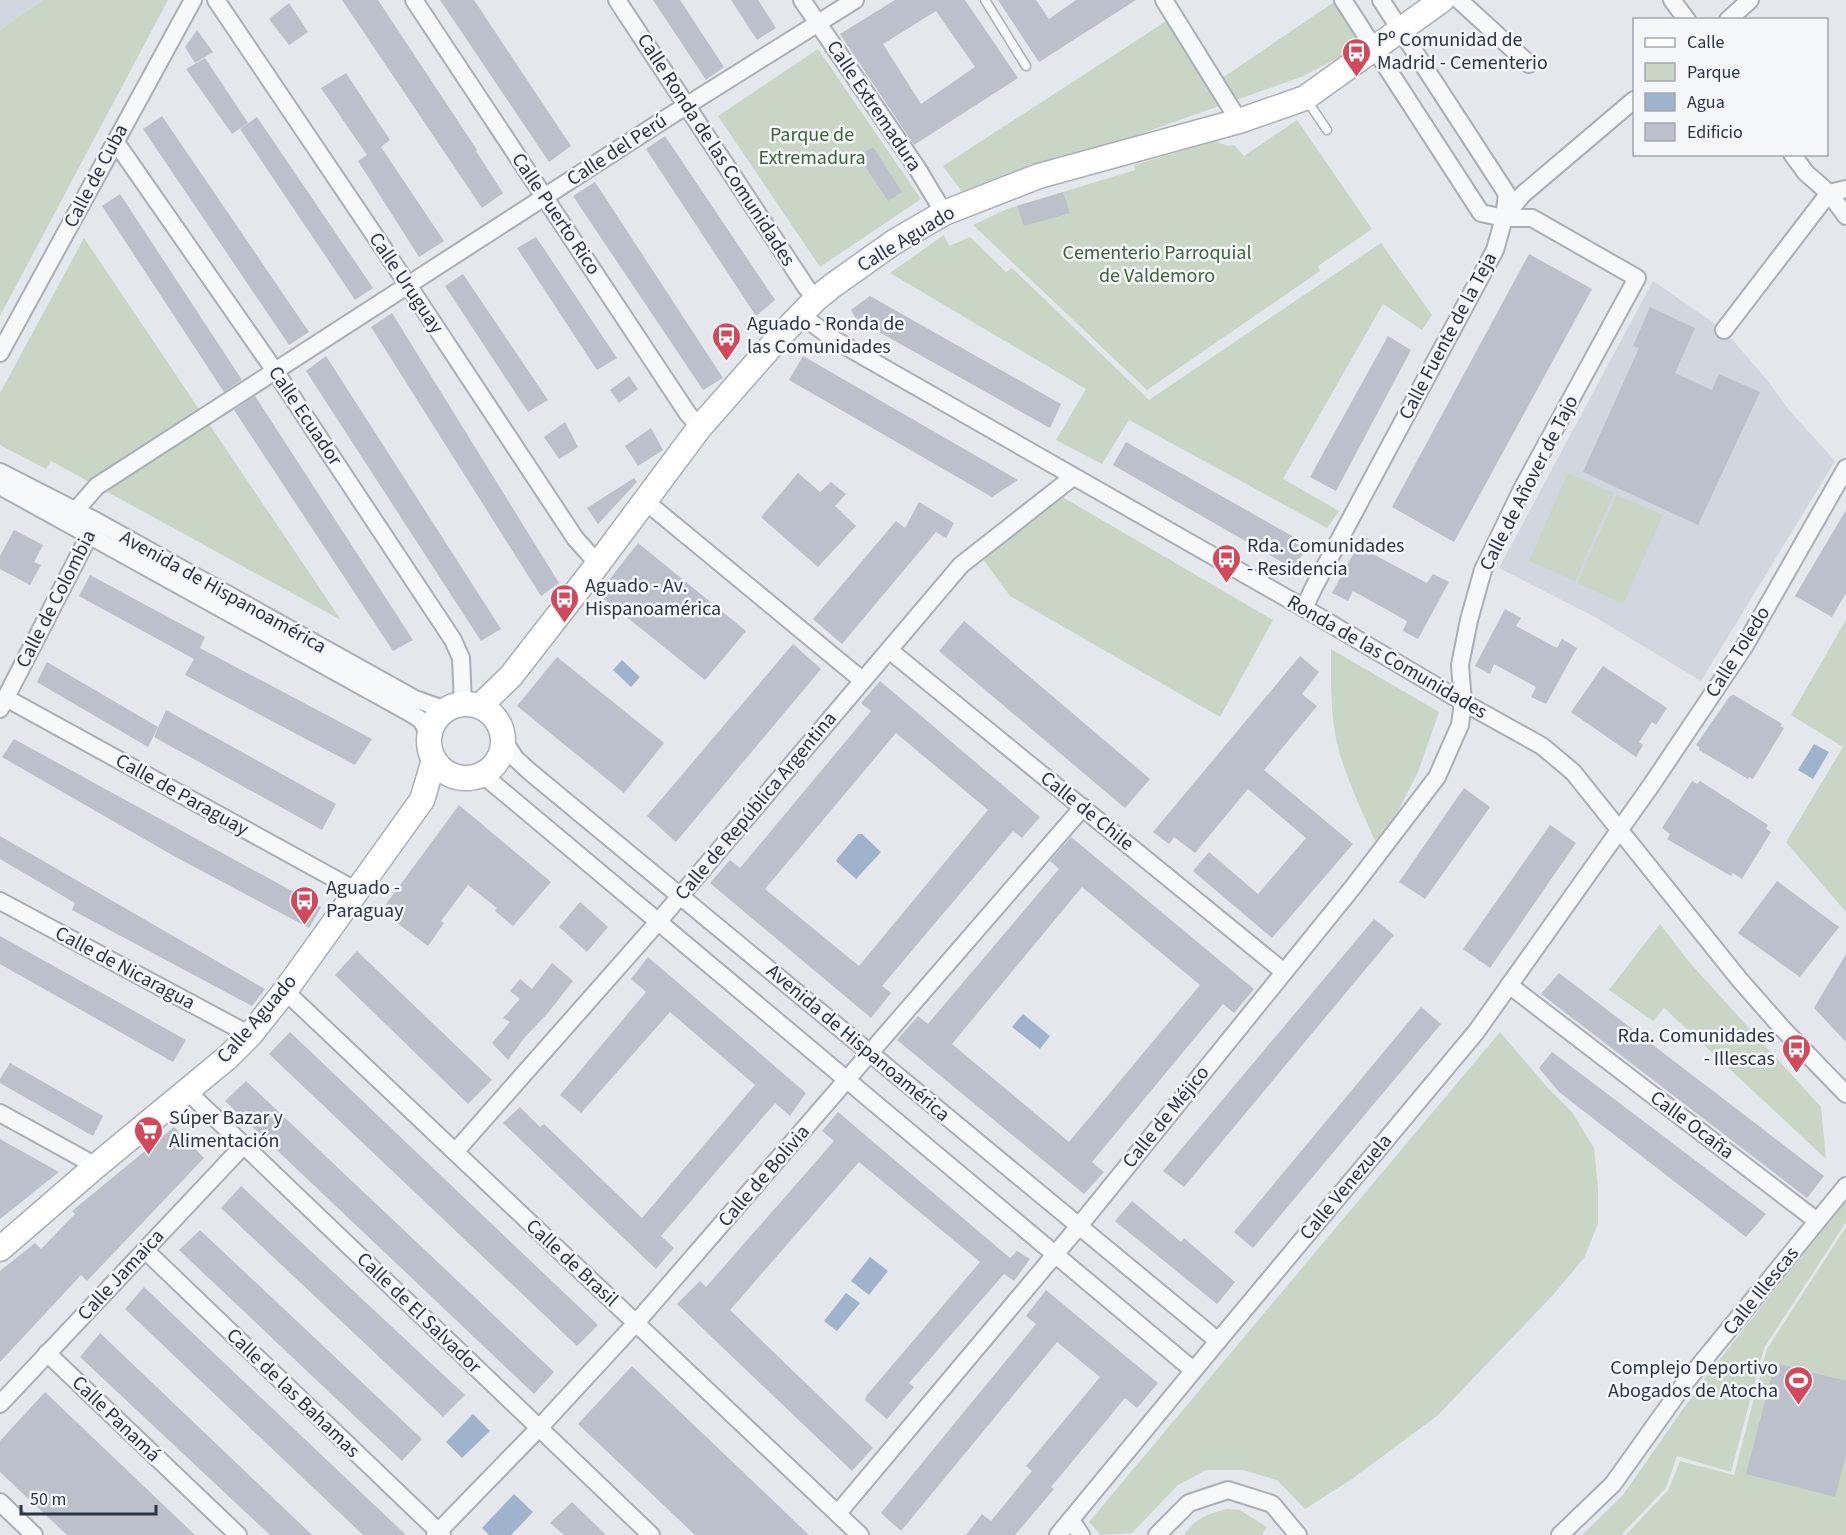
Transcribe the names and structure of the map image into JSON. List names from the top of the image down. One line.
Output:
{"streets":{"street":["Calle Extremadura","Calle del Perú","Calle Ronda de las Comunidades","Calle de Cuba","Calle Puerto Rico","Calle Aguado","Calle Uruguay","Calle Fuente de la Teja","Calle Ecuador","Calle de Añover de Tajo","Avenida de Hispanoamérica","Calle de Colombia","Calle Toledo","Ronda de las Comunidades","Calle de Paraguay","Calle de República Argentina","Calle de Chile","Calle de Nicaragua","Calle de Méjico","Calle Ocaña","Calle de Bolivia","Calle Venezuela","Calle de Brasil","Calle Jamaica","Calle Illescas","Calle de El Salvador","Calle de las Bahamas","Calle Panamá"]},"crossings":[["Calle Extremadura","Calle del Perú"],["Calle Extremadura","Calle Aguado"],["Calle del Perú","Calle Ronda de las Comunidades"],["Calle del Perú","Calle Puerto Rico"],["Calle del Perú","Calle Uruguay"],["Calle del Perú","Calle Ecuador"],["Calle del Perú","Avenida de Hispanoamérica"],["Calle Ronda de las Comunidades","Calle Aguado"],["Calle Ronda de las Comunidades","Ronda de las Comunidades"],["Calle de Cuba","Calle Ecuador"],["Calle Puerto Rico","Calle Aguado"],["Calle Aguado","Calle Uruguay"],["Calle Aguado","Calle Ecuador"],["Calle Aguado","Avenida de Hispanoamérica"],["Calle Aguado","Ronda de las Comunidades"],["Calle Aguado","Calle de Paraguay"],["Calle Aguado","Calle de Nicaragua"],["Calle Aguado","Calle de Brasil"],["Calle Aguado","Calle de El Salvador"],["Calle Fuente de la Teja","Calle de Añover de Tajo"],["Calle Fuente de la Teja","Ronda de las Comunidades"],["Calle Ecuador","Avenida de Hispanoamérica"],["Calle de Añover de Tajo","Ronda de las Comunidades"],["Calle de Añover de Tajo","Calle de Méjico"],["Avenida de Hispanoamérica","Calle de Colombia"],["Avenida de Hispanoamérica","Calle de República Argentina"],["Avenida de Hispanoamérica","Calle de Méjico"],["Avenida de Hispanoamérica","Calle de Bolivia"],["Avenida de Hispanoamérica","Calle Venezuela"],["Calle de Colombia","Calle de Paraguay"],["Calle Toledo","Ronda de las Comunidades"],["Calle Toledo","Calle Venezuela"],["Ronda de las Comunidades","Calle de República Argentina"],["Ronda de las Comunidades","Calle de Méjico"],["Ronda de las Comunidades","Calle Venezuela"],["Calle de República Argentina","Calle de Chile"],["Calle de República Argentina","Calle de Brasil"],["Calle de Chile","Calle de Méjico"],["Calle de Chile","Calle de Bolivia"],["Calle de Méjico","Calle de Brasil"],["Calle Ocaña","Calle Venezuela"],["Calle Ocaña","Calle Illescas"],["Calle de Bolivia","Calle de Brasil"],["Calle de Bolivia","Calle de El Salvador"],["Calle de Bolivia","Calle de las Bahamas"],["Calle Jamaica","Calle de El Salvador"],["Calle Jamaica","Calle de las Bahamas"],["Calle Jamaica","Calle Panamá"]],"parks":["Parque de Extremadura","Cementerio Parroquial de Valdemoro"],"places":{"bus stop":["Pº Comunidad de Madrid - Cementerio","Aguado - Ronda de las Comunidades","Rda. Comunidades - Residencia","Aguado - Av. Hispanoamérica","Aguado - Paraguay","Rda. Comunidades - Illescas"],"supermarket":["Súper Bazar y Alimentación"],"sports":["Complejo Deportivo Abogados de Atocha"]},"legend":["Calle","Parque","Agua","Edificio"],"scale_bar":"50 m"}
